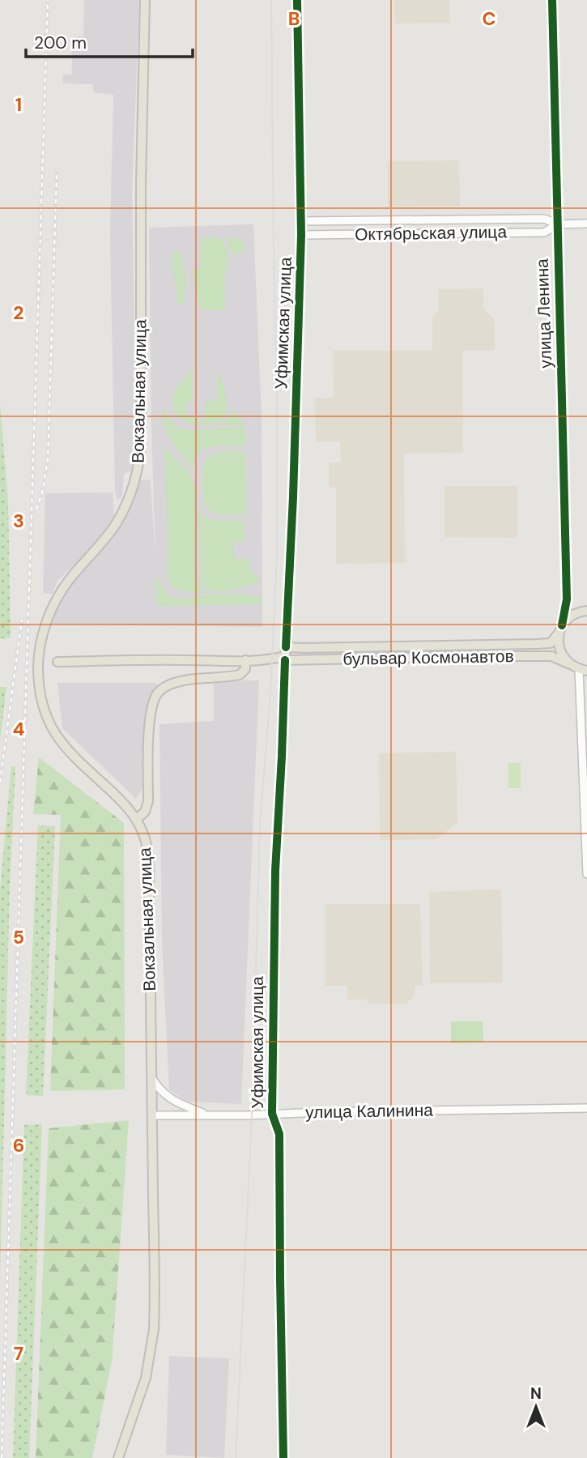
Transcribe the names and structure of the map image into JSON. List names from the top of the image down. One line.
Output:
{"streets":{"main road":["улица Ленина","Вокзальная улица","бульвар Космонавтов"],"street":["Октябрьская улица","Уфимская улица","улица Калинина"]},"crossings":[["Октябрьская улица","улица Ленина"],["Октябрьская улица","Уфимская улица"],["улица Ленина","бульвар Космонавтов"],["Уфимская улица","бульвар Космонавтов"],["Уфимская улица","улица Калинина"],["Вокзальная улица","улица Калинина"]],"scale_bar":"200 m","north":"top","grid":{"columns":["B","C"],"rows":["1","2","3","4","5","6","7"]}}
